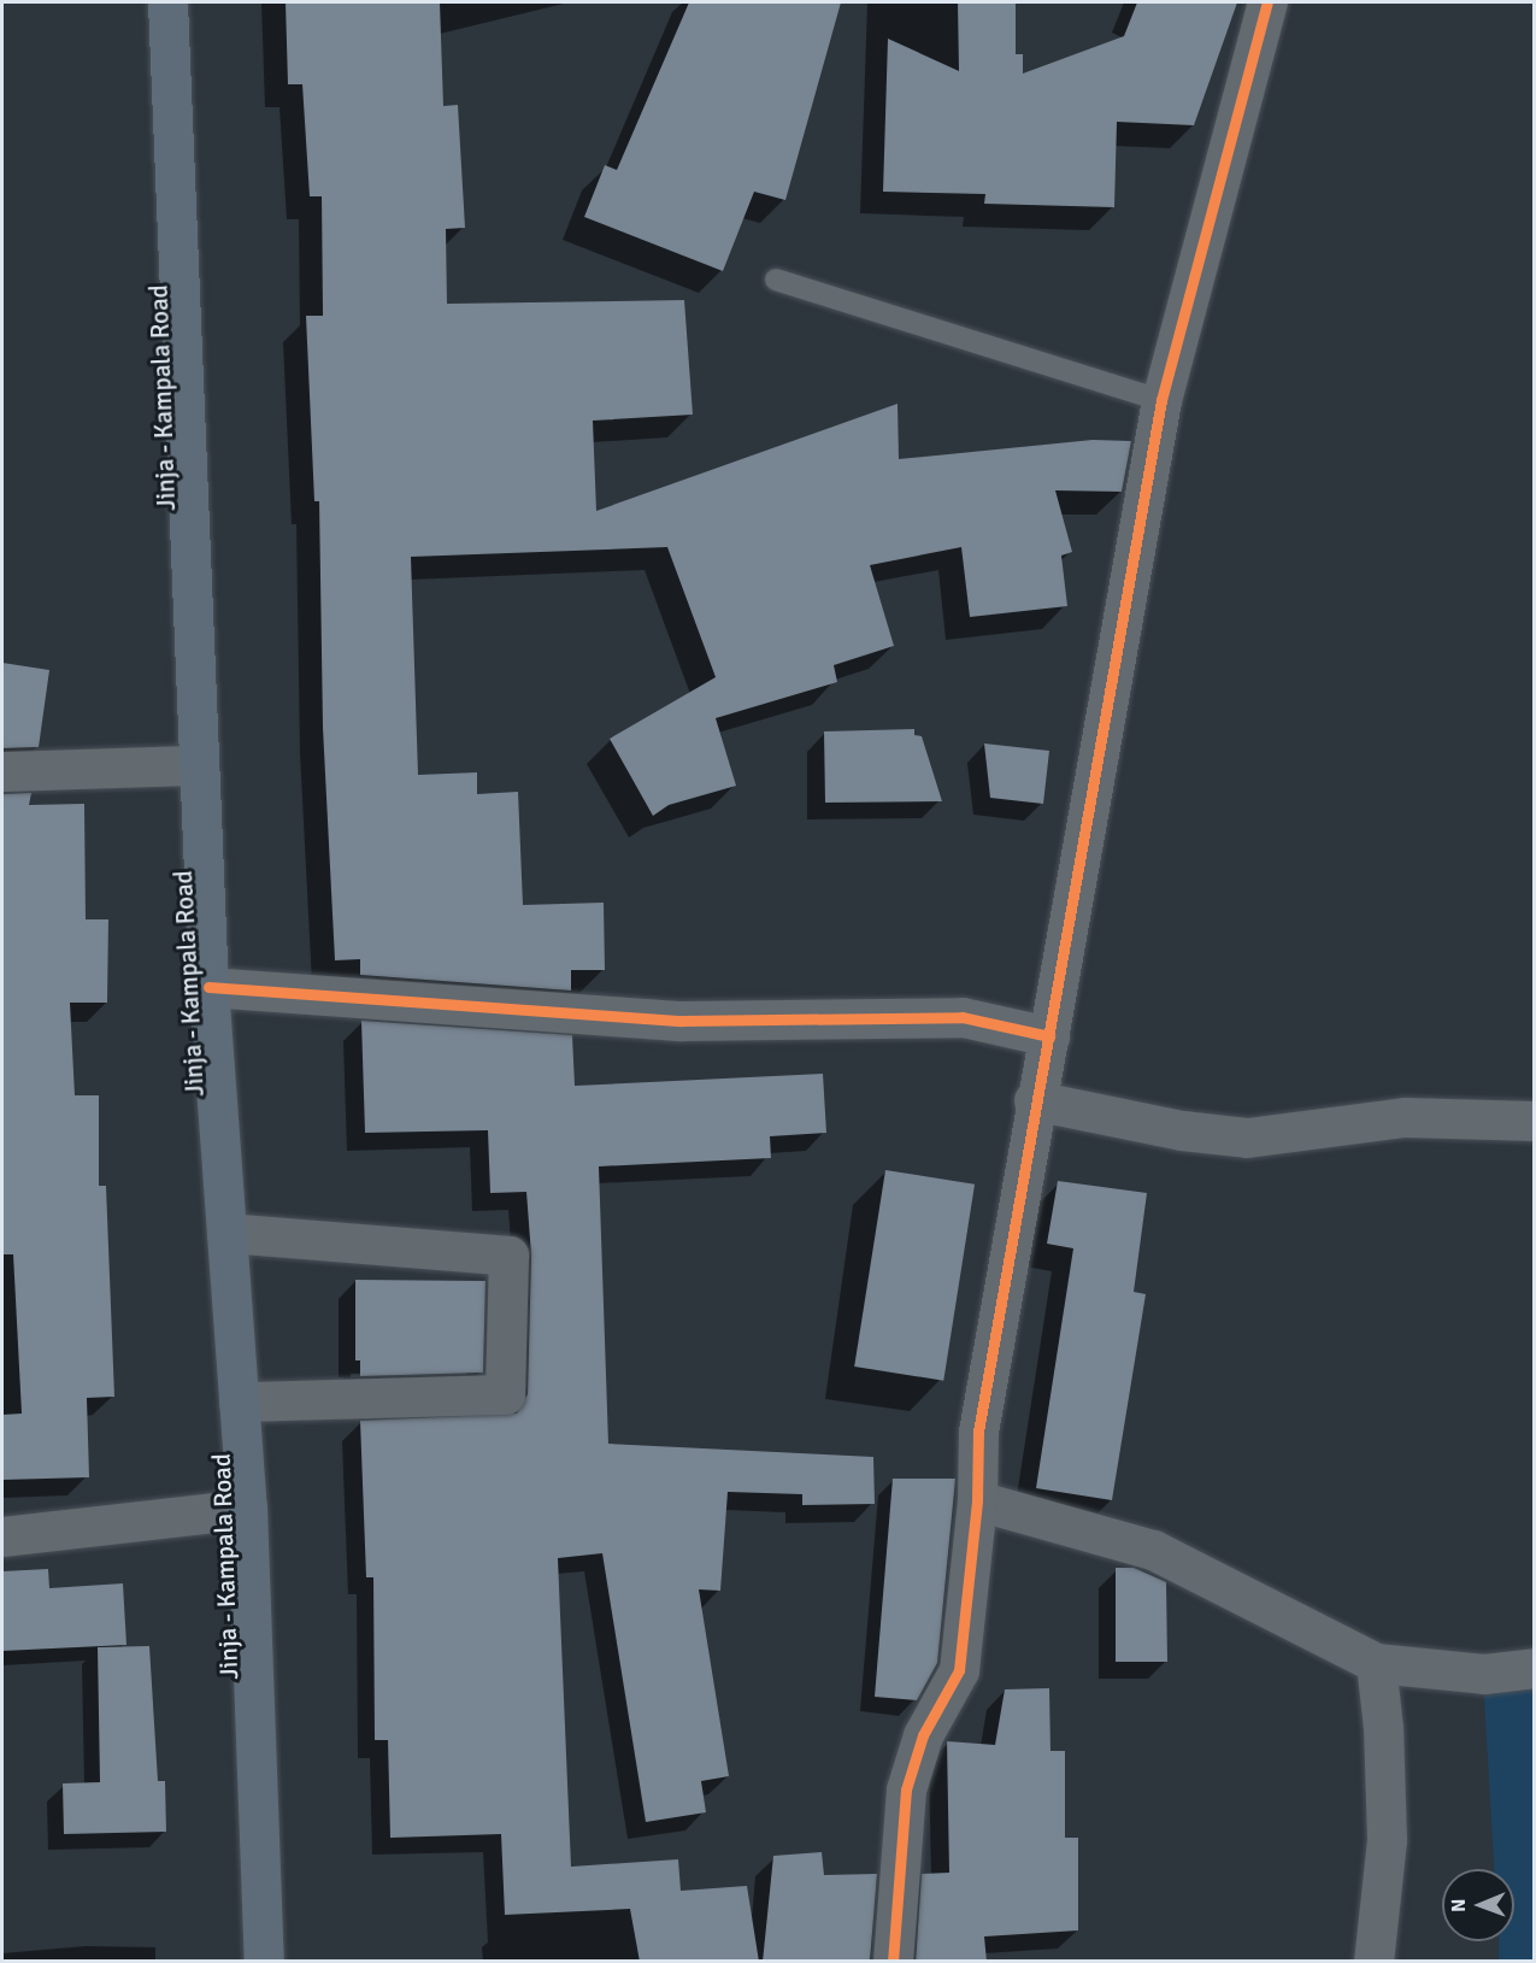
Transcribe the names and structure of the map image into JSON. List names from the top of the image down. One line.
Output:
{"streets":{"highway":["Jinja - Kampala Road"]},"north":"left"}
